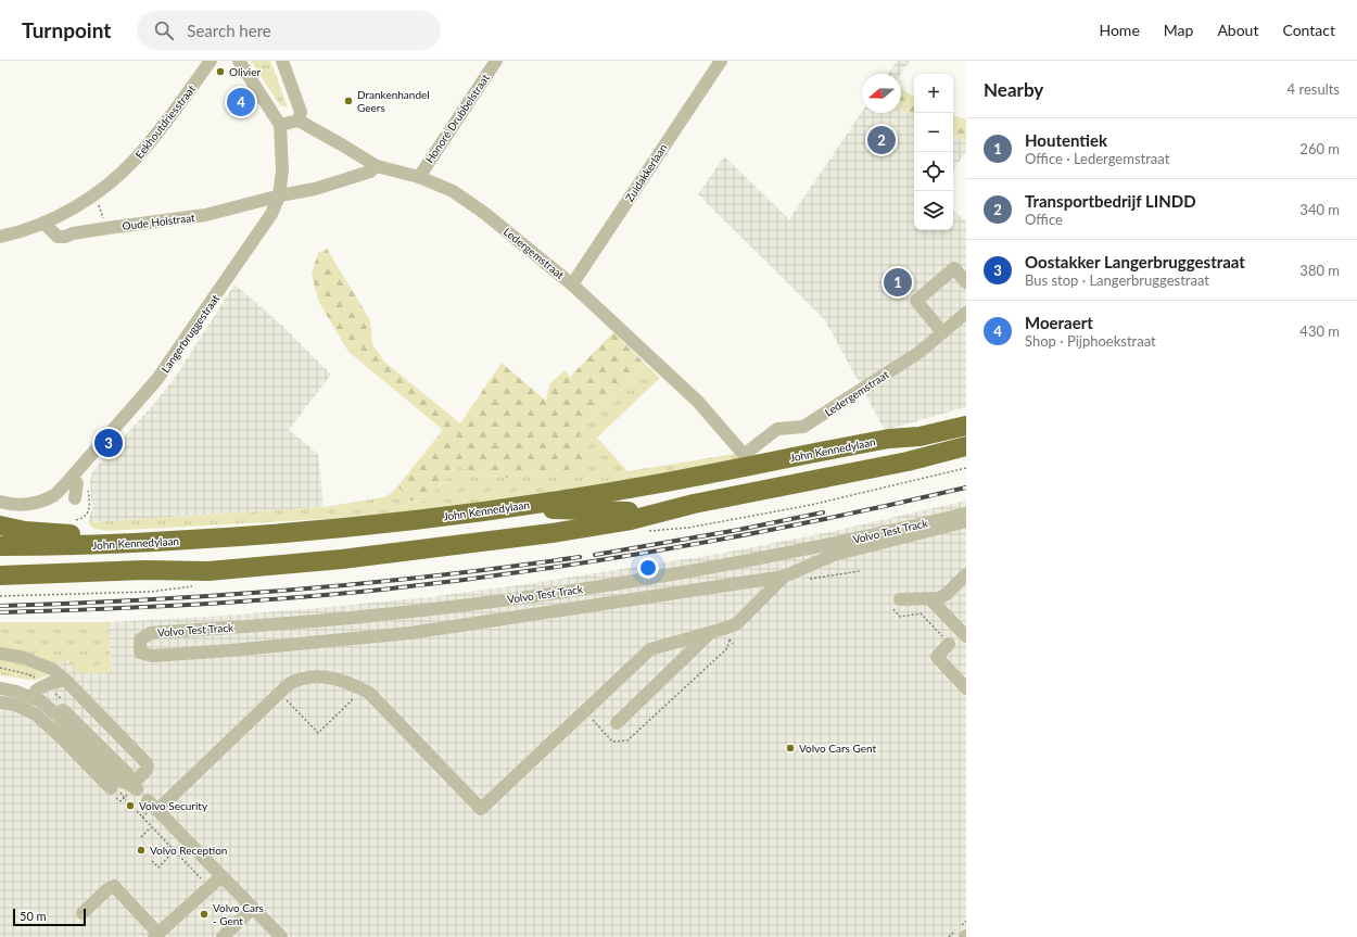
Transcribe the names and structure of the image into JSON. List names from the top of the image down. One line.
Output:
{"streets":{"highway":["John Kennedylaan"],"street":["Honoré Drubbelstraat","Eekhoutdriesstraat","Zuidakkerlaan","Oude Holstraat","Ledergemstraat","Langerbruggestraat","Volvo Test Track"]},"crossings":[["Honoré Drubbelstraat","Ledergemstraat"],["Eekhoutdriesstraat","Oude Holstraat"],["Zuidakkerlaan","Ledergemstraat"],["Oude Holstraat","Langerbruggestraat"]],"places":["Olivier","Drankenhandel Geers","Volvo Cars Gent","Volvo Security","Volvo Reception","Volvo Cars - Gent"],"scale_bar":"50 m","north":"left","page":{"header":"Turnpoint","search":"Search here","nav":["Home","Map","About","Contact"],"heading":["Nearby","4 results"],"map_buttons":["+","−"],"pins":["4","2","1","3"],"list":[{"mark":"1","name":"Houtentiek","note":"Office · Ledergemstraat","value":"260 m"},{"mark":"2","name":"Transportbedrijf LINDD","note":"Office","value":"340 m"},{"mark":"3","name":"Oostakker Langerbruggestraat","note":"Bus stop · Langerbruggestraat","value":"380 m"},{"mark":"4","name":"Moeraert","note":"Shop · Pijphoekstraat","value":"430 m"}],"scale":"50 m"}}
